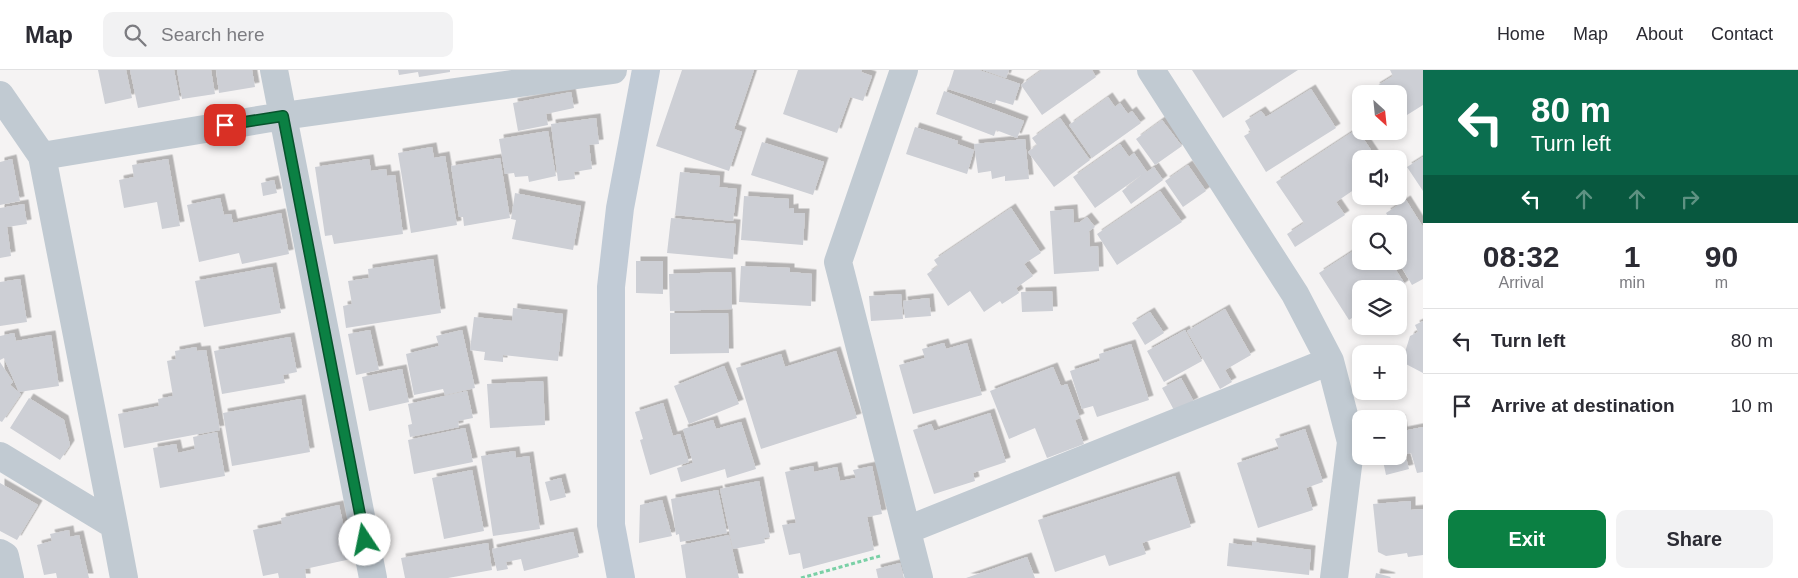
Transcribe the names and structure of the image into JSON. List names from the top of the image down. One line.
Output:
{"north":"bottom right","page":{"header":"Map","search":"Search here","nav":["Home","Map","About","Contact"],"turn":["80 m","Turn left"],"map_buttons":["+","−"],"eta":["08:32","Arrival","1","min","90","m"],"list":[{"name":"Turn left","value":"80 m"},{"name":"Arrive at destination","value":"10 m"}],"buttons":["Exit","Share"]}}
